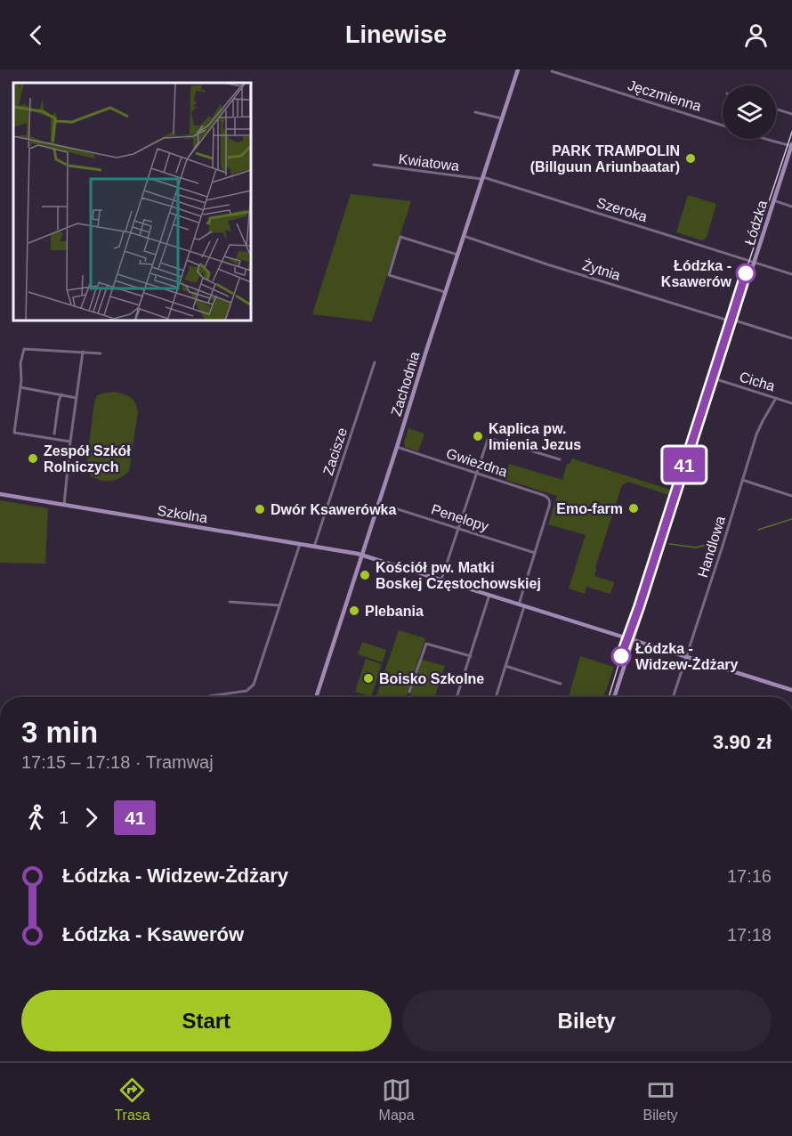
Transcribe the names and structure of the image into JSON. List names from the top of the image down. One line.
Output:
{"streets":{"street":["Jęczmienna","Kwiatowa","Szeroka","Łódzka","Żytnia","Cicha","Zachodnia","Zacisze","Gwiezdna","Szkolna","Penelopy","Handlowa"]},"crossings":[["Kwiatowa","Szeroka"],["Kwiatowa","Zachodnia"],["Szeroka","Łódzka"],["Szeroka","Zachodnia"],["Łódzka","Żytnia"],["Łódzka","Cicha"],["Łódzka","Szkolna"],["Żytnia","Zachodnia"],["Cicha","Handlowa"],["Zachodnia","Gwiezdna"],["Zachodnia","Szkolna"],["Zachodnia","Penelopy"],["Zacisze","Szkolna"],["Gwiezdna","Penelopy"],["Szkolna","Handlowa"]],"places":["PARK TRAMPOLIN (Billguun Ariunbaatar)","Łódzka - Ksawerów","Kaplica pw. Imienia Jezus","Zespół Szkół Rolniczych","Emo-farm","Dwór Ksawerówka","Kościół pw. Matki Boskej Częstochowskiej","Plebania","Łódzka - Widzew-Żdżary","Boisko Szkolne"],"lines":["tram line 41"],"page":{"header":"Linewise","on_map":"41","heading":["3 min","17:15 – 17:18 · Tramwaj","3.90 zł"],"legs":["1","41"],"list":[{"name":"Łódzka - Widzew-Żdżary","value":"17:16"},{"name":"Łódzka - Ksawerów","value":"17:18"}],"buttons":["Start","Bilety"],"tabs":["Trasa","Mapa","Bilety"]}}
